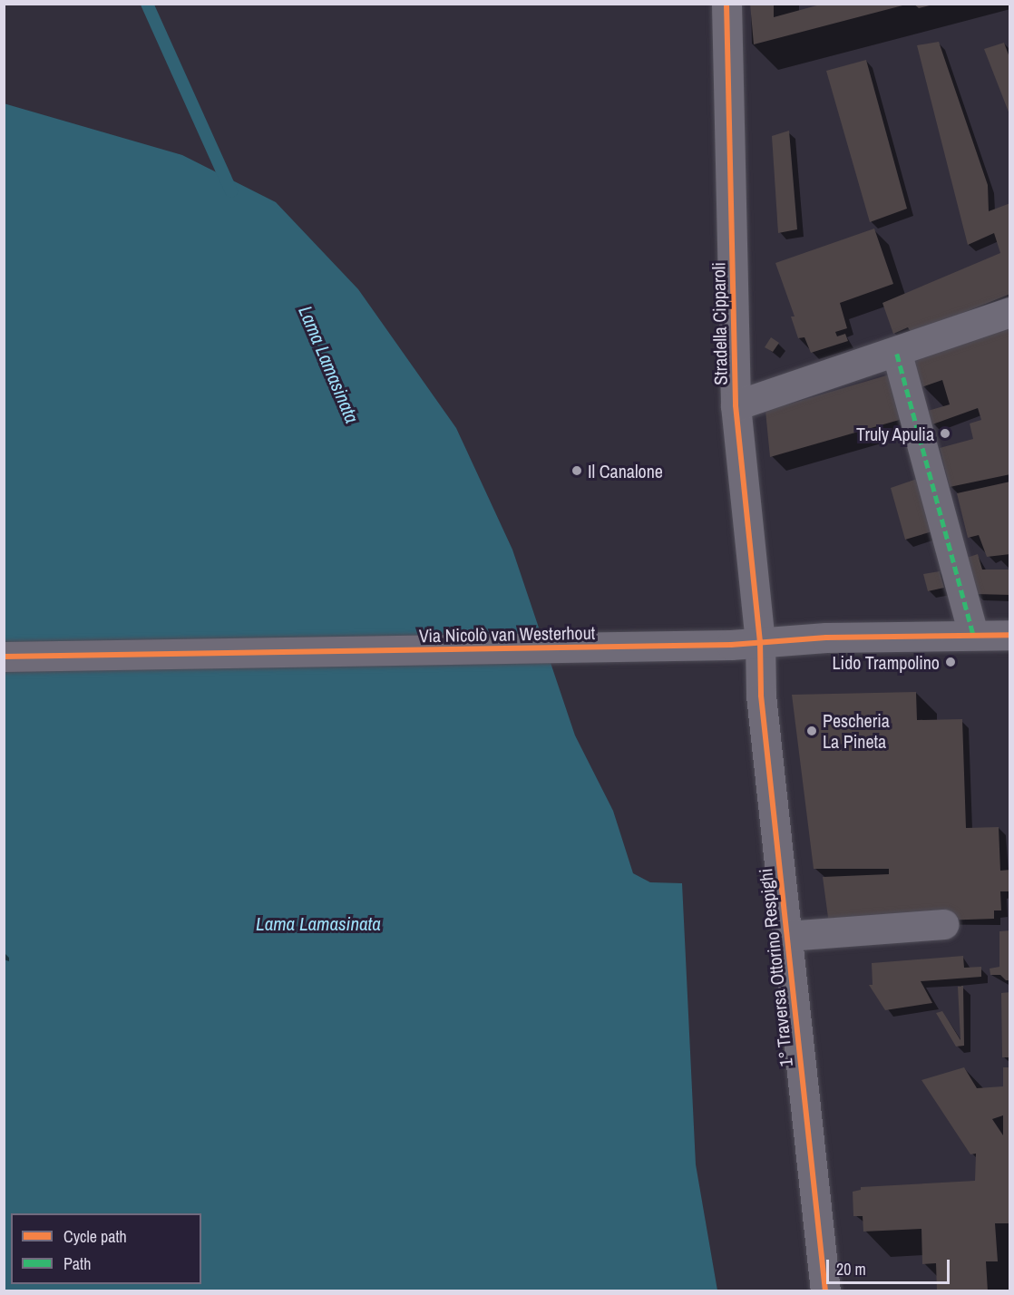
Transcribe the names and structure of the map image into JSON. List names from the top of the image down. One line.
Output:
{"streets":{"street":["Stradella Cipparoli","Via Nicolò van Westerhout","1° Traversa Ottorino Respighi"]},"crossings":[["Stradella Cipparoli","Via Nicolò van Westerhout"],["Stradella Cipparoli","1° Traversa Ottorino Respighi"],["Via Nicolò van Westerhout","1° Traversa Ottorino Respighi"]],"water":["Lama Lamasinata"],"places":["Truly Apulia","Il Canalone","Lido Trampolino","Pescheria La Pineta"],"legend":["Cycle path","Path"],"scale_bar":"20 m"}
